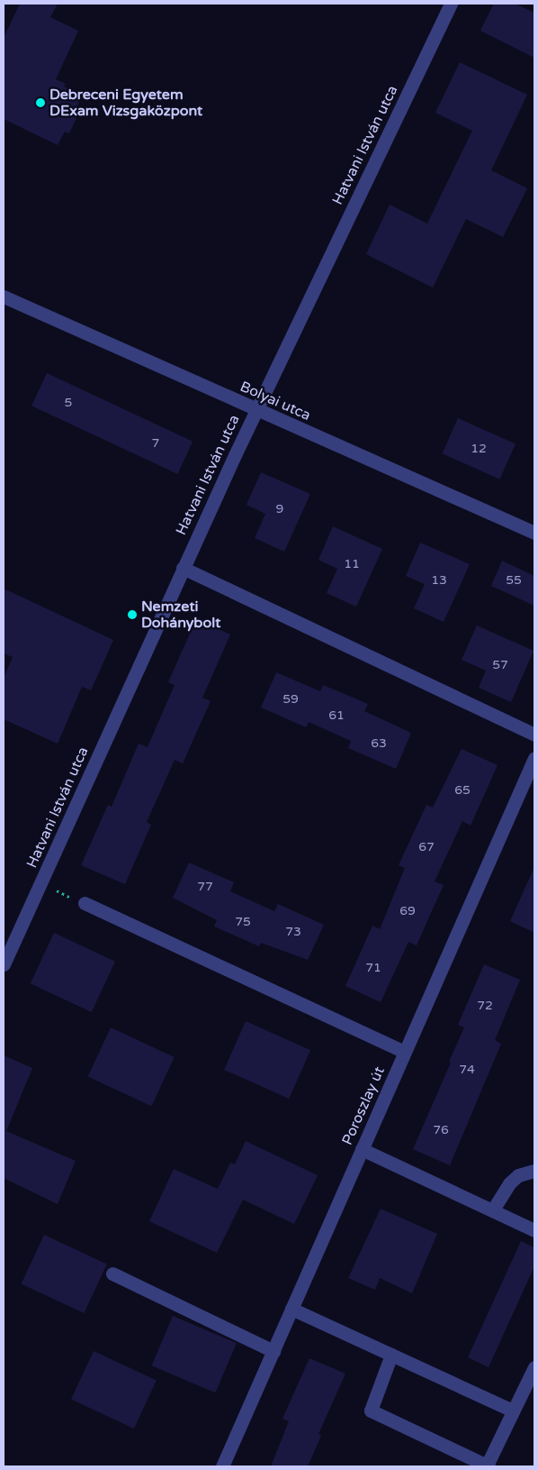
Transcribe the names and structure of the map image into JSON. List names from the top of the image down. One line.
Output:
{"streets":{"street":["Hatvani István utca","Bolyai utca","Poroszlay út"]},"crossings":[["Hatvani István utca","Bolyai utca"]],"places":["Debreceni Egyetem DExam Vizsgaközpont","Nemzeti Dohánybolt"],"house_numbers":["5","7","12","9","11","13","55","57","59","61","63","65","67","77","69","75","73","71","72","74","76"]}
